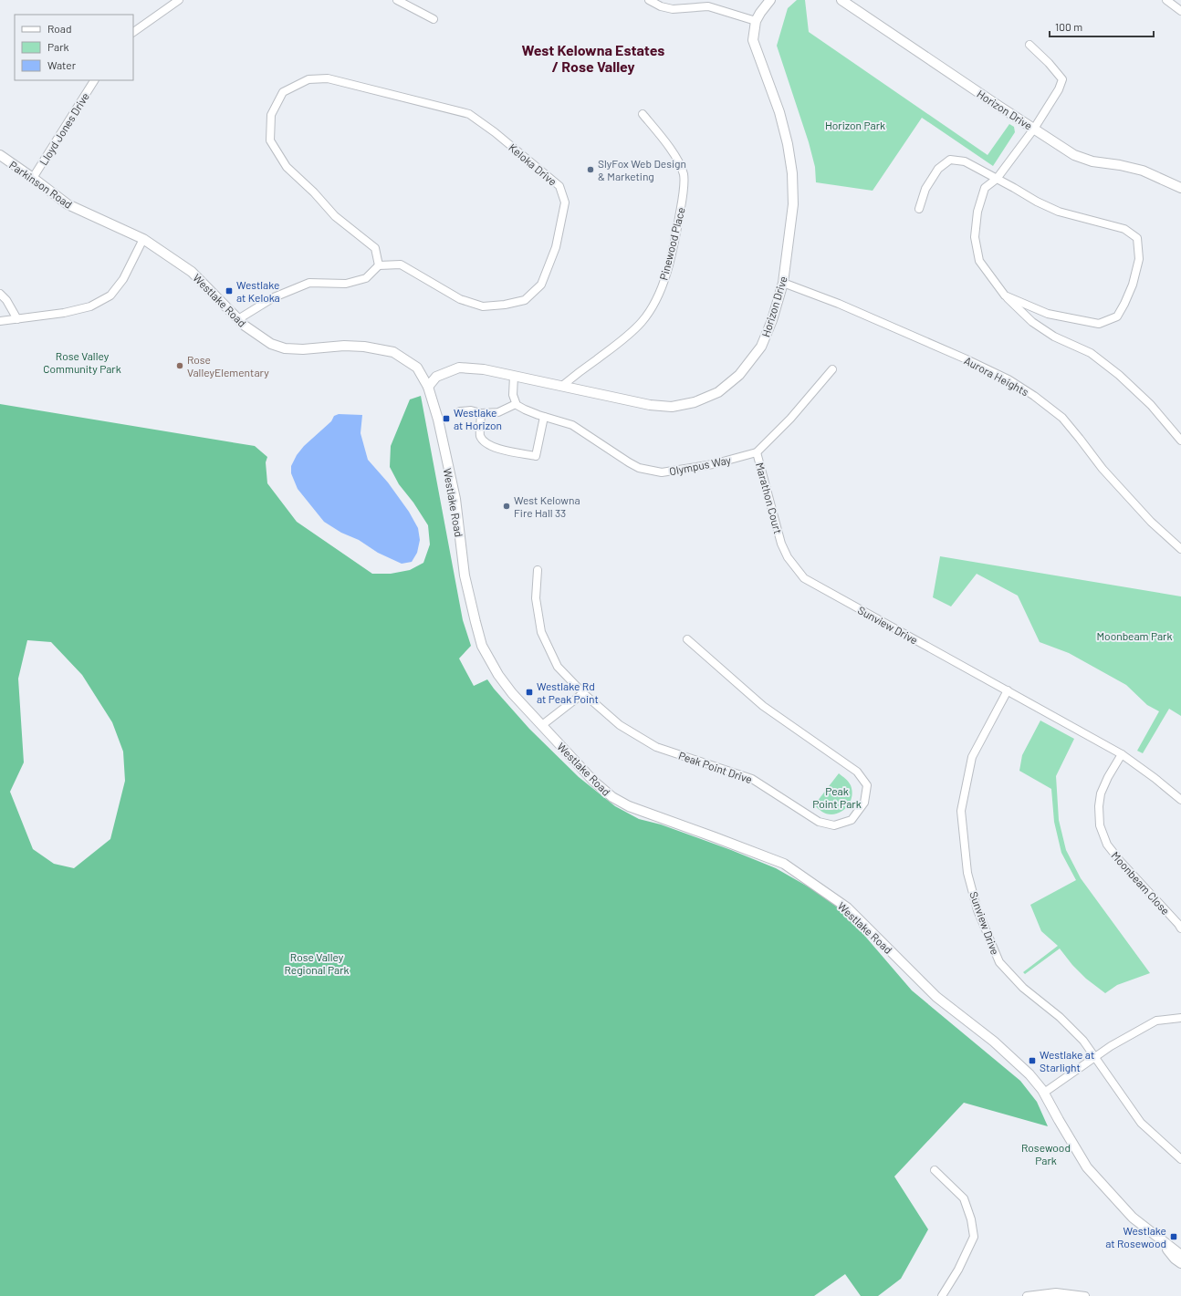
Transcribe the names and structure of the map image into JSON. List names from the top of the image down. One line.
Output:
{"streets":{"street":["Horizon Drive","Lloyd Jones Drive","Keloka Drive","Parkinson Road","Pinewood Place","Westlake Road","Aurora Heights","Olympus Way","Marathon Court","Sunview Drive","Peak Point Drive","Moonbeam Close"]},"crossings":[["Horizon Drive","Pinewood Place"],["Horizon Drive","Westlake Road"],["Horizon Drive","Aurora Heights"],["Lloyd Jones Drive","Parkinson Road"],["Parkinson Road","Westlake Road"],["Olympus Way","Marathon Court"],["Marathon Court","Sunview Drive"],["Sunview Drive","Moonbeam Close"]],"districts":["West Kelowna Estates / Rose Valley"],"parks":["Horizon Park","Rose Valley Community Park","Moonbeam Park","Peak Point Park","Rose Valley Regional Park","Rosewood Park"],"places":{"other":["SlyFox Web Design & Marketing","Rose ValleyElementary","West Kelowna Fire Hall 33"],"transit":["Westlake at Keloka","Westlake at Horizon","Westlake Rd at Peak Point","Westlake at Starlight","Westlake at Rosewood"]},"legend":["Road","Park","Water"],"scale_bar":"100 m"}
